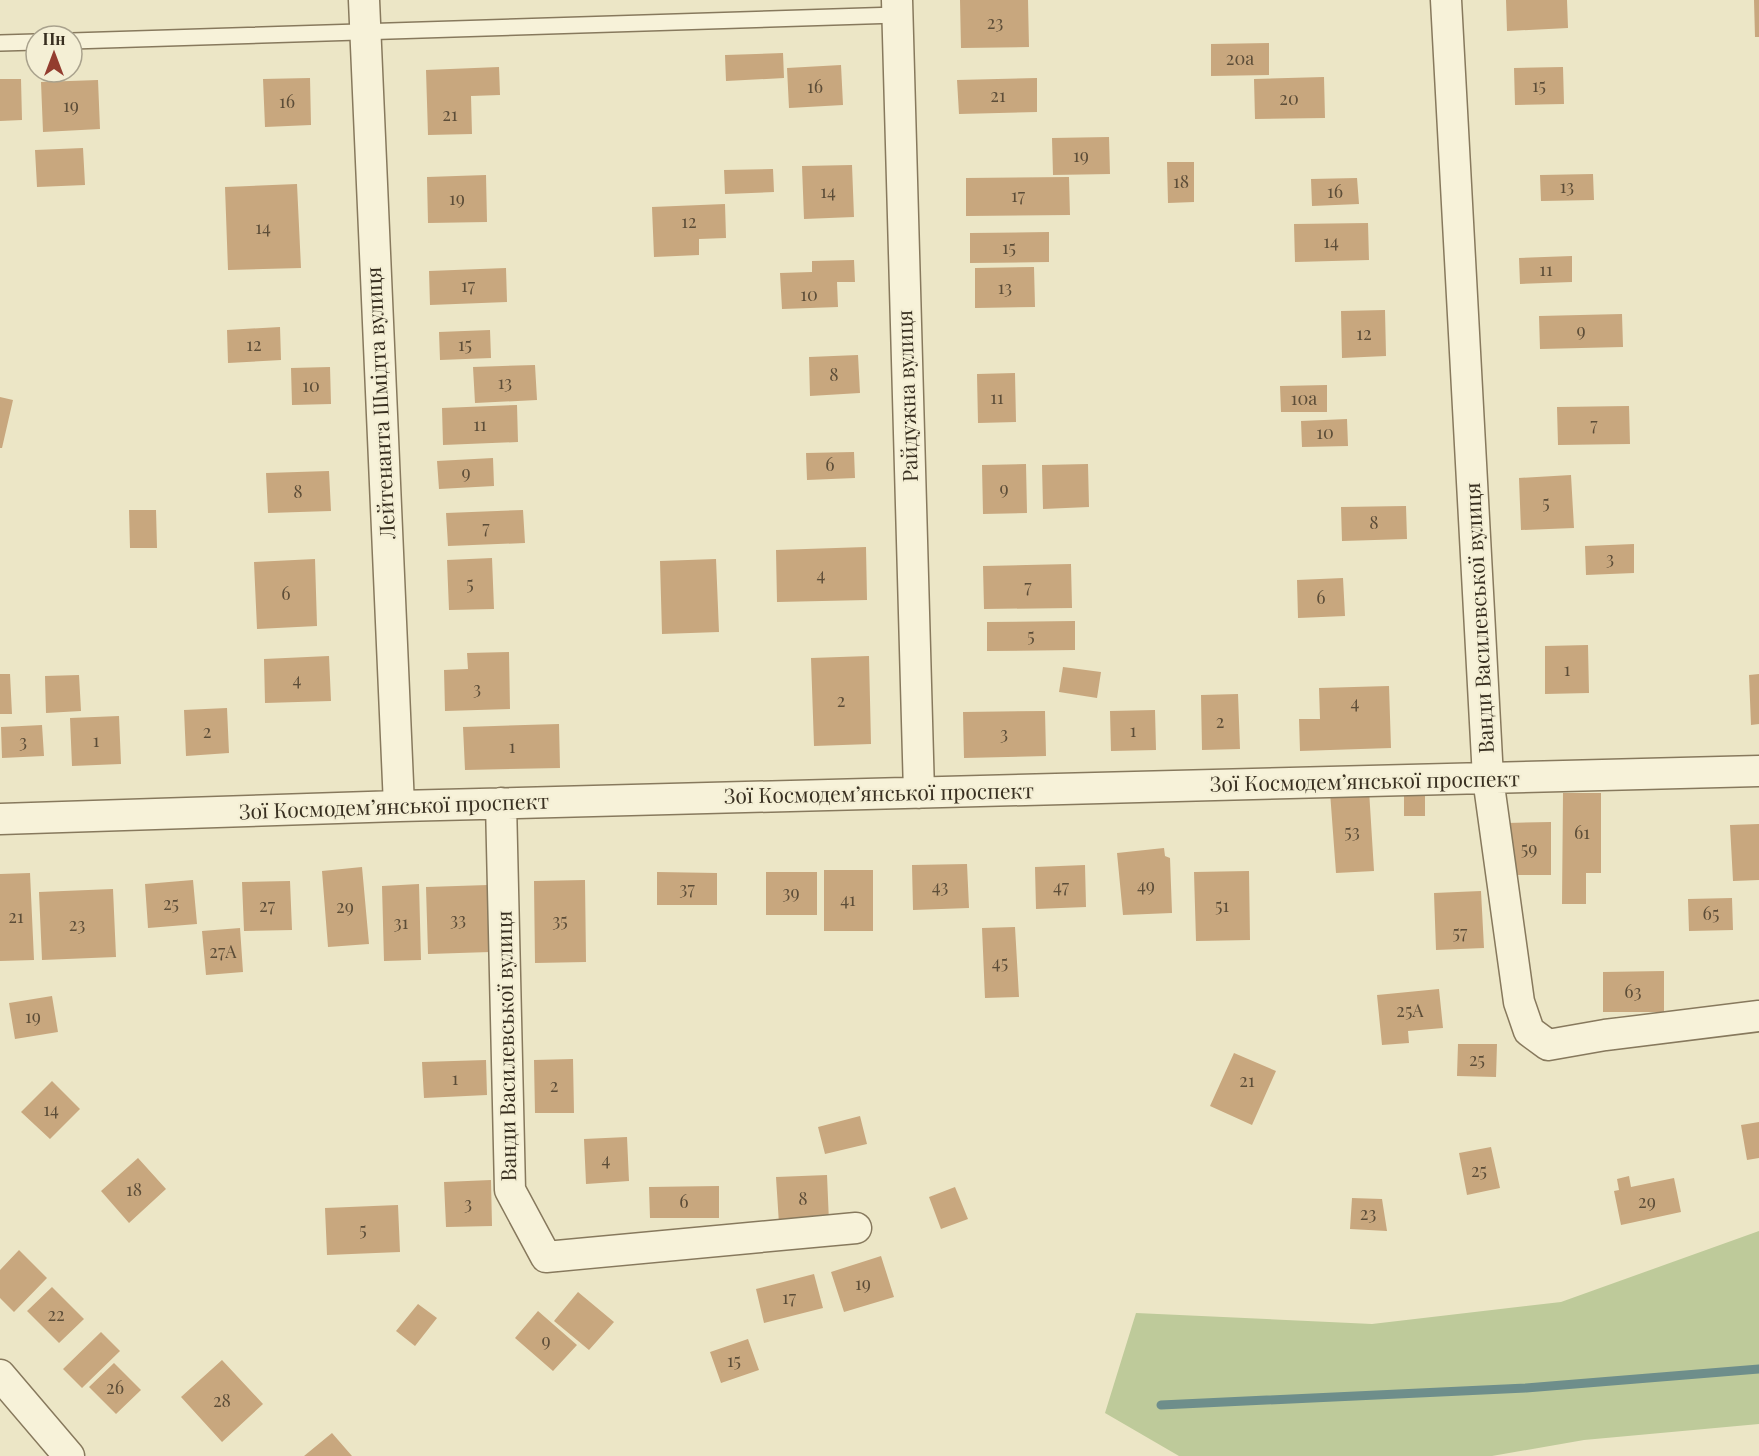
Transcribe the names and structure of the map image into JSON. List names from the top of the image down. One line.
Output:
{"streets":{"street":["Райдужна вулиця","Лейтенанта Шмідта вулиця","Ванди Василевської вулиця","Зої Космодем’янської проспект"]},"crossings":[["Райдужна вулиця","Зої Космодем’янської проспект"],["Лейтенанта Шмідта вулиця","Зої Космодем’янської проспект"],["Ванди Василевської вулиця","Зої Космодем’янської проспект"]],"house_numbers":["23","20а","15","16","21","20","16","19","21","19","18","13","14","16","17","19","12","14","14","15","11","17","13","10","9","12","12","15","8","13","10","11","10а","11","7","10","6","9","9","8","5","8","7","3","4","5","7","6","6","5","1","4","3","2","4","2","1","2","3","1","3","1","53","61","59","49","43","47","37","39","41","25","27","51","29","65","21","33","35","31","23","57","27А","45","63","25А","19","25","1","21","2","14","4","25","18","8","6","29","3","23","5","19","17","22","9","15","26","28"],"north":"top"}
